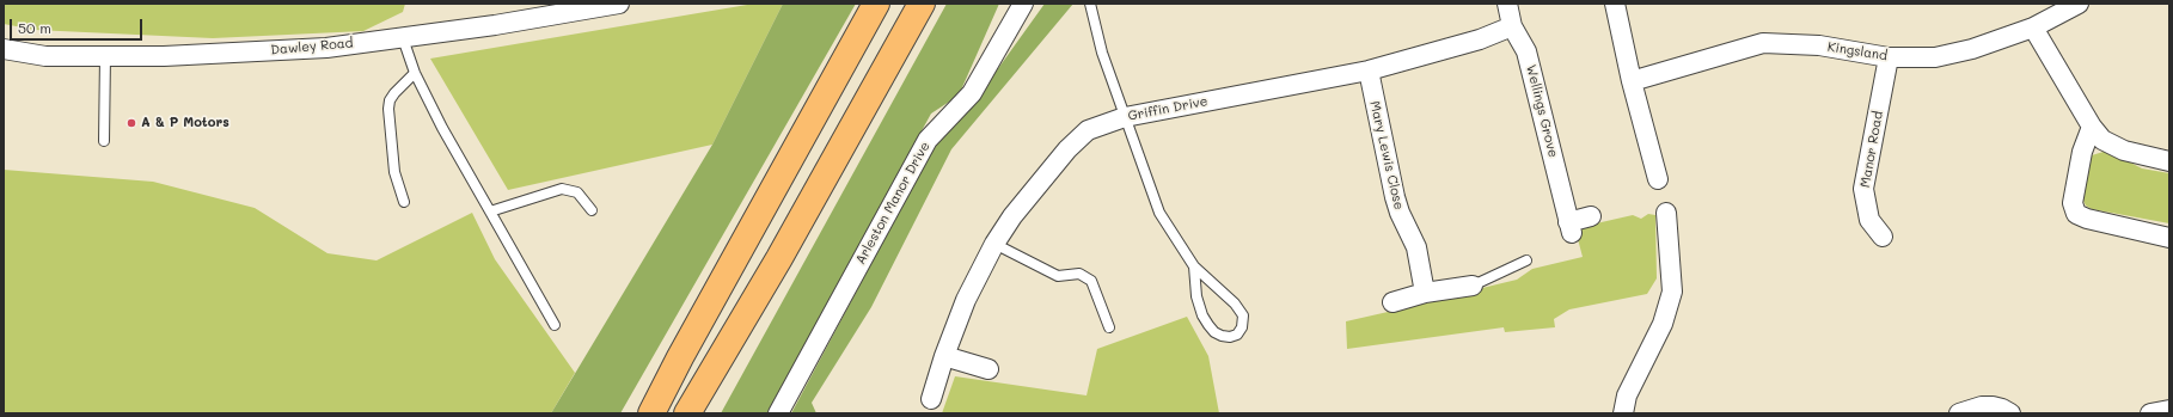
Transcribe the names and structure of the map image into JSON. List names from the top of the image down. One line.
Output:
{"streets":{"street":["Dawley Road","Kingsland","Griffin Drive","Wellings Grove","Manor Road","Mary Lewis Close","Arleston Manor Drive"]},"crossings":[["Kingsland","Manor Road"],["Griffin Drive","Wellings Grove"],["Griffin Drive","Mary Lewis Close"]],"places":["A & P Motors"],"scale_bar":"50 m"}
